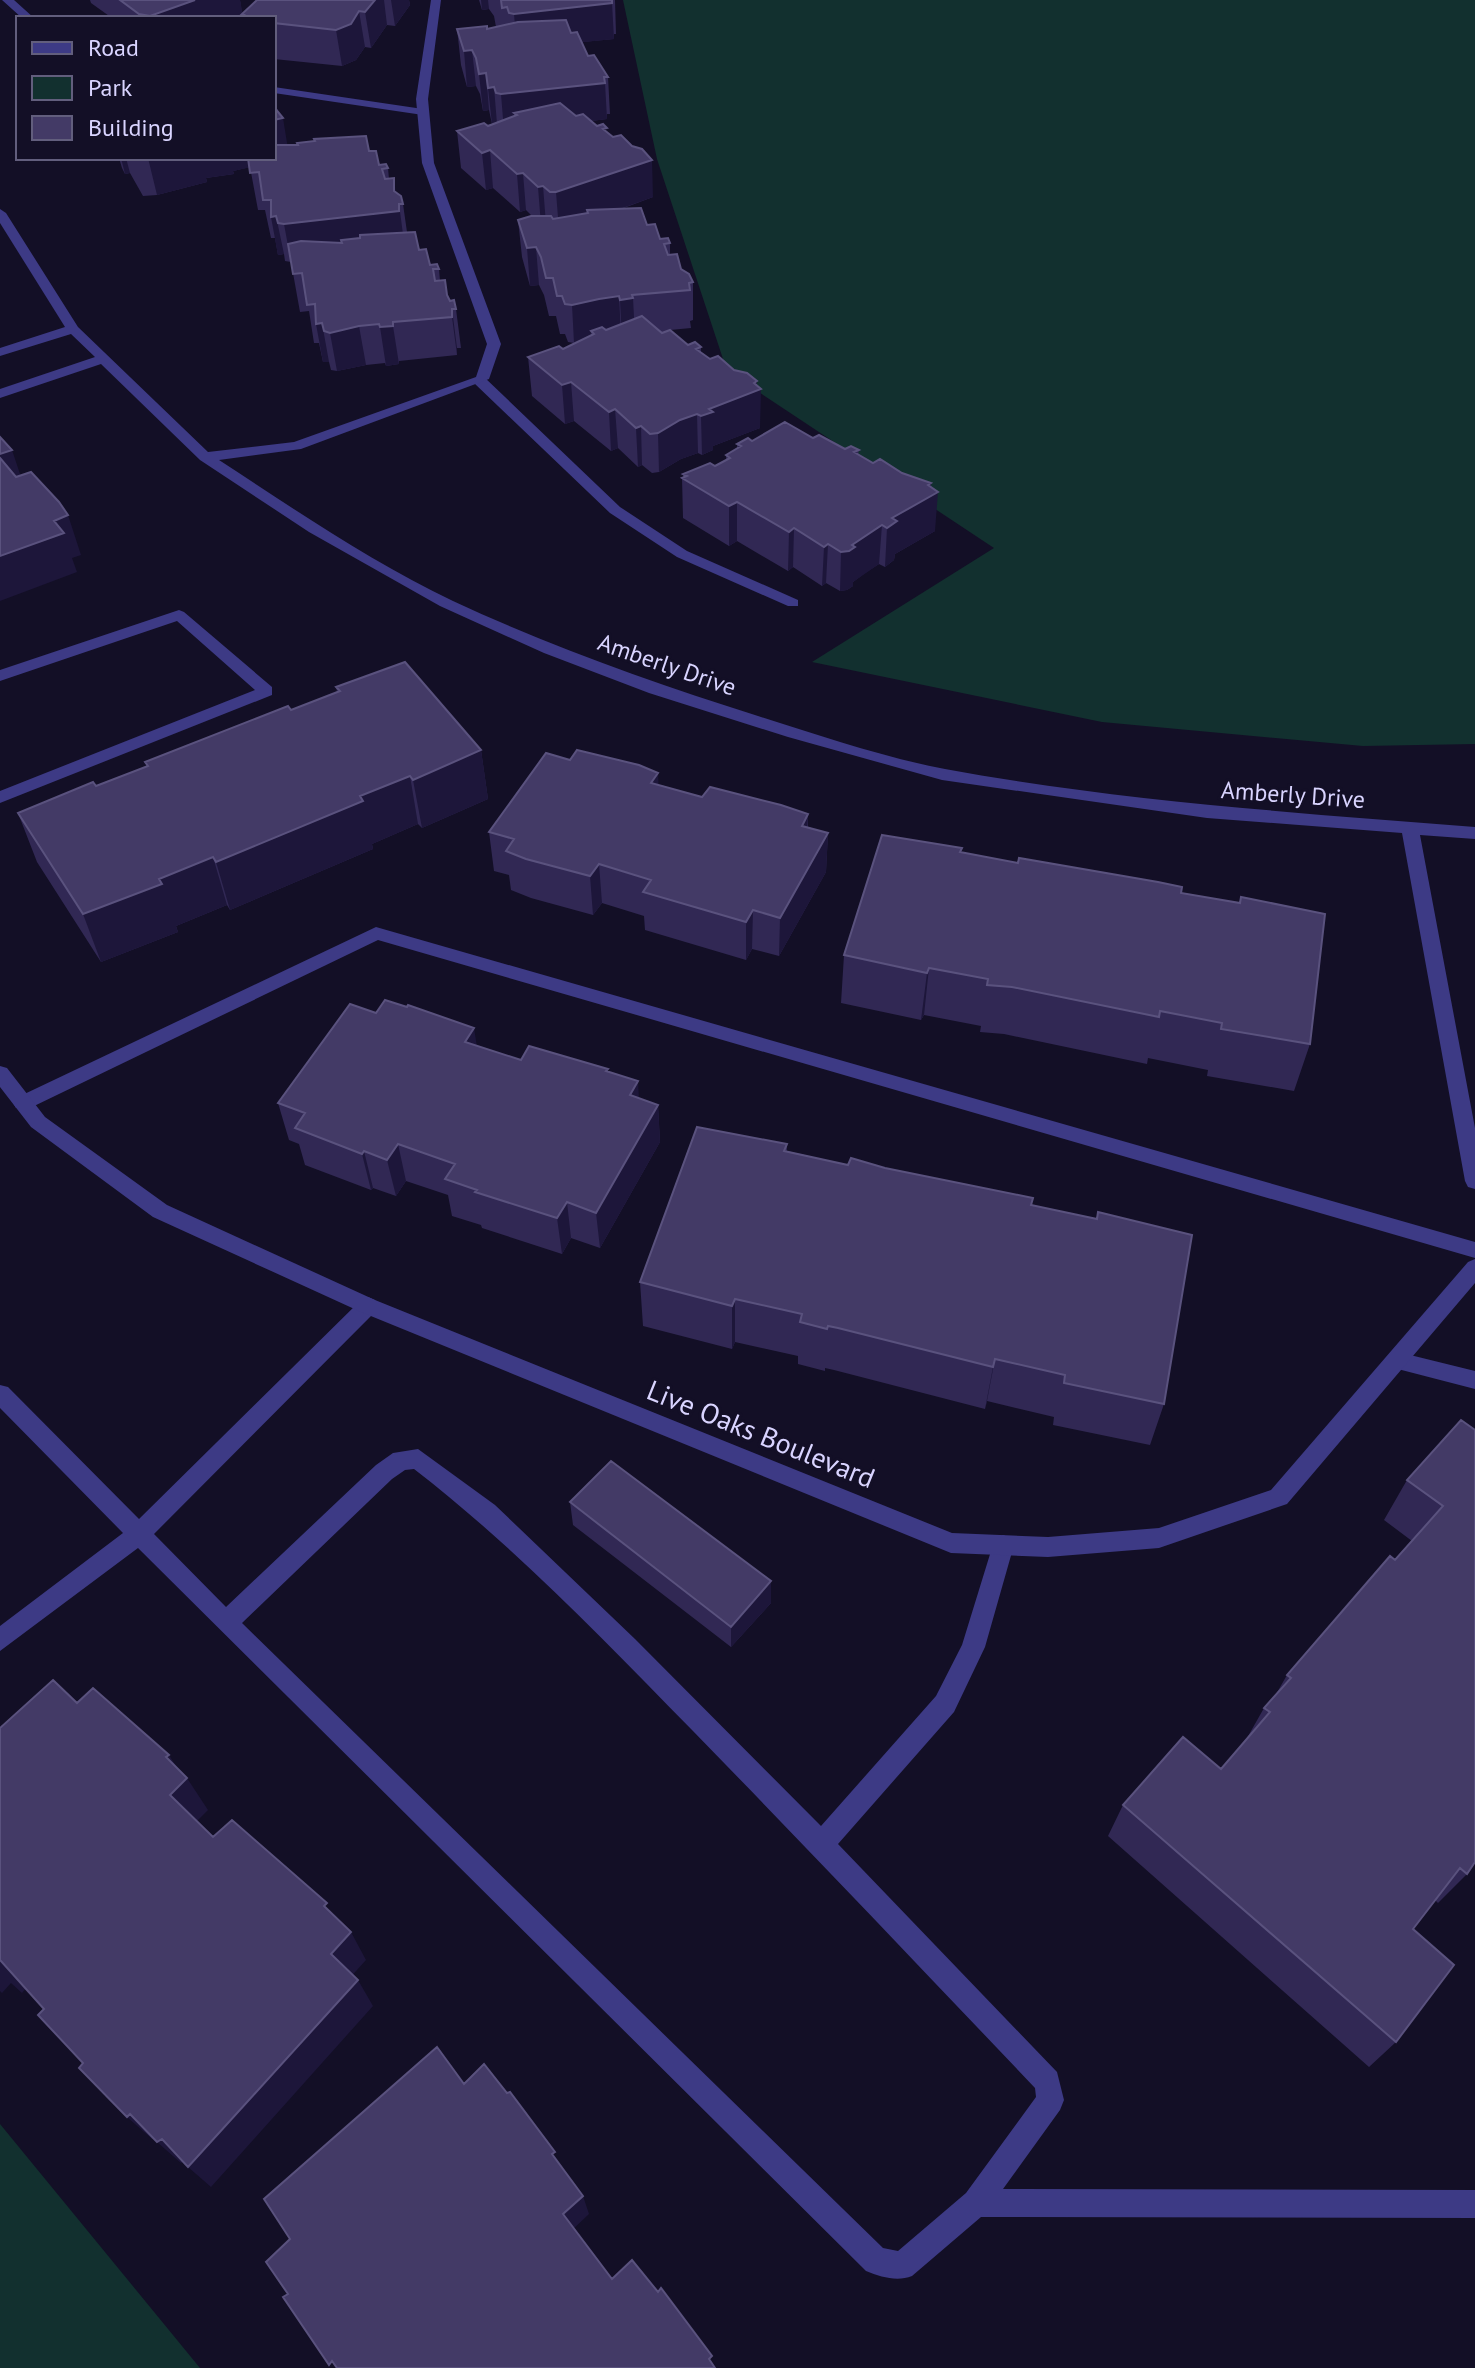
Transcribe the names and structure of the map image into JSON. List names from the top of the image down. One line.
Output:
{"streets":{"street":["Amberly Drive","Live Oaks Boulevard"]},"legend":["Road","Park","Building"]}
